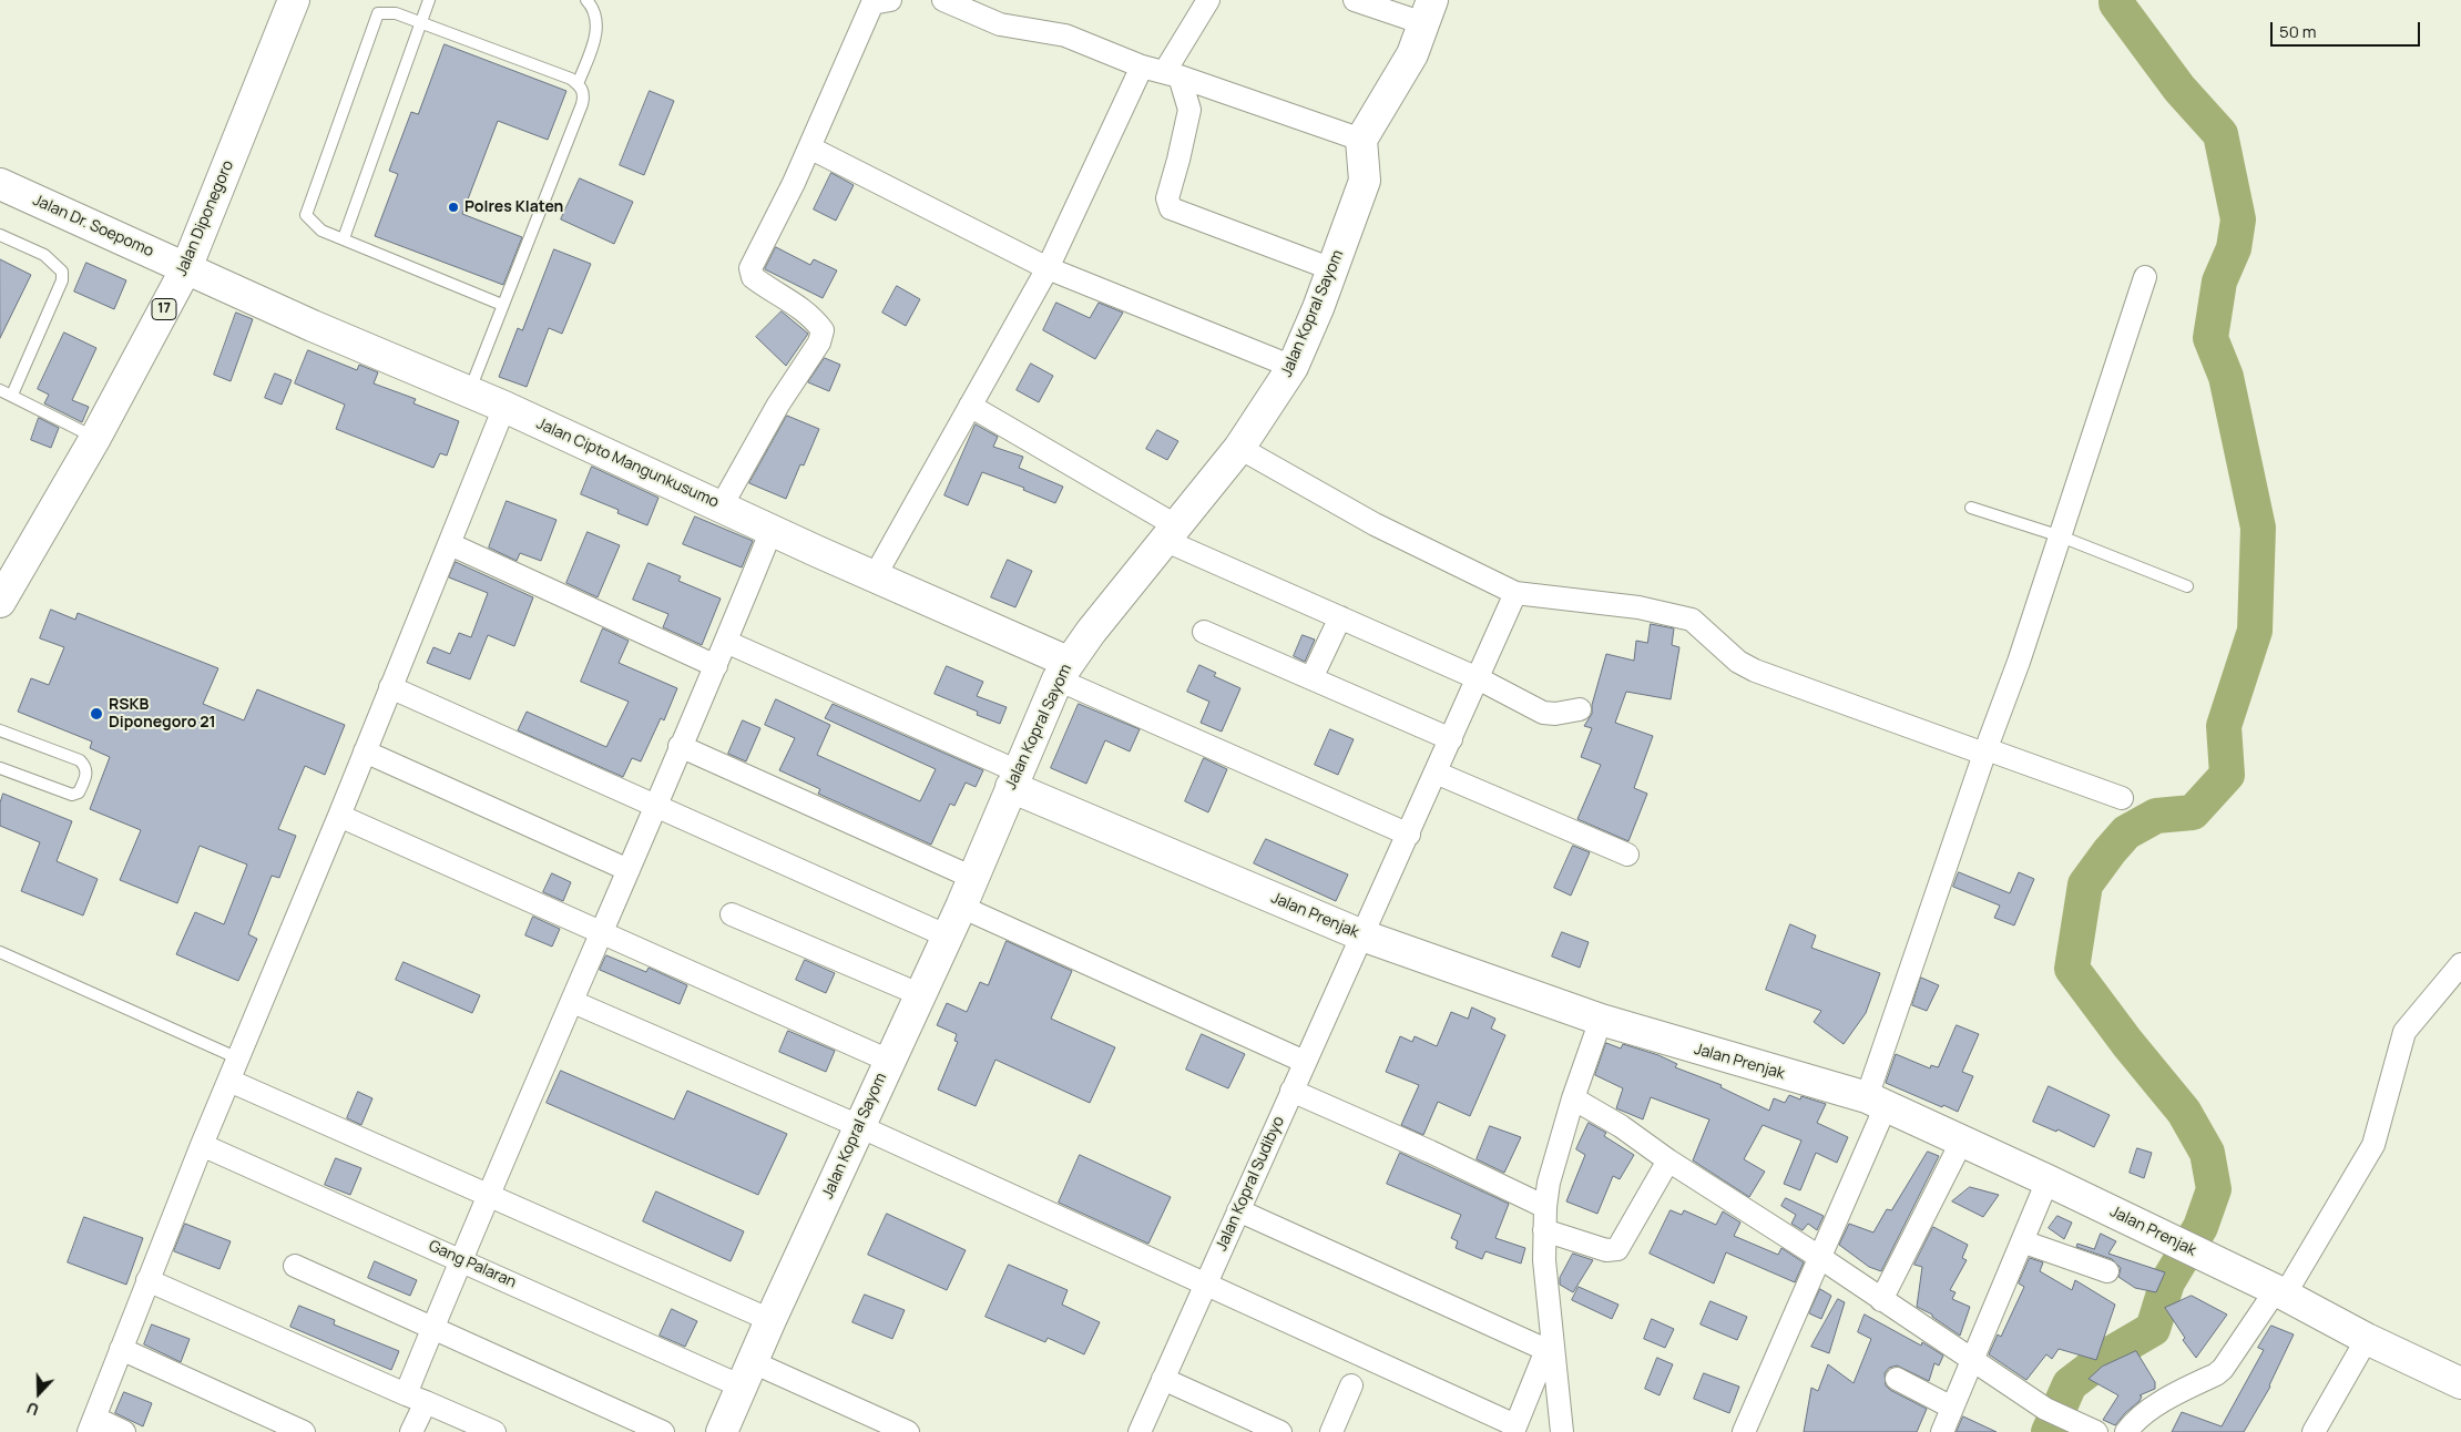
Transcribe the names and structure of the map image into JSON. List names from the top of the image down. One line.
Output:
{"streets":{"main road":["Jalan Diponegoro","Jalan Dr. Soepomo","17","Jalan Kopral Sayom","Jalan Cipto Mangunkusumo","Jalan Prenjak"],"street":["Jalan Kopral Sudibyo","Gang Palaran"]},"crossings":[["Jalan Diponegoro","Jalan Dr. Soepomo"],["Jalan Diponegoro","Jalan Cipto Mangunkusumo"],["Jalan Dr. Soepomo","Jalan Cipto Mangunkusumo"],["Jalan Kopral Sayom","Jalan Cipto Mangunkusumo"],["Jalan Kopral Sayom","Jalan Prenjak"],["Jalan Kopral Sayom","Gang Palaran"],["Jalan Prenjak","Jalan Kopral Sudibyo"]],"places":["Polres Klaten","RSKB Diponegoro 21"],"scale_bar":"50 m","north":"bottom"}
